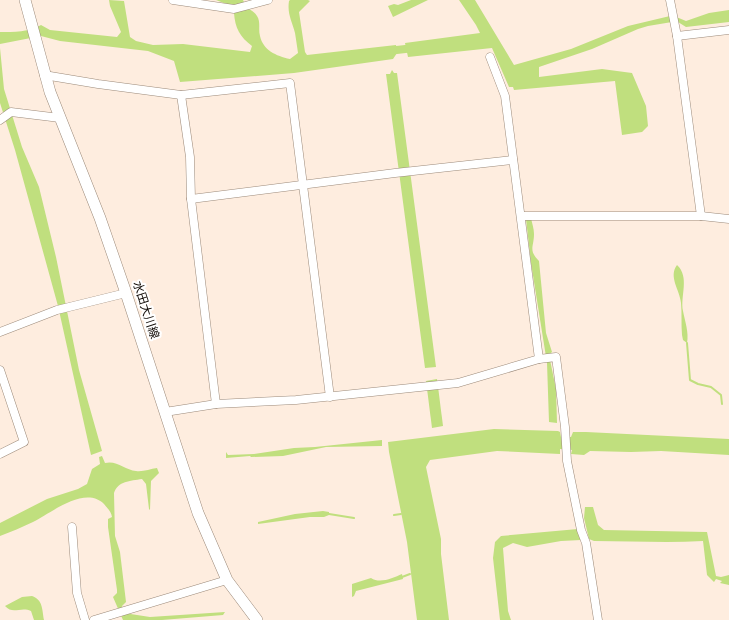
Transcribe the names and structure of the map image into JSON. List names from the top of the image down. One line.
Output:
{"streets":{"main road":["水田大川線"]}}
